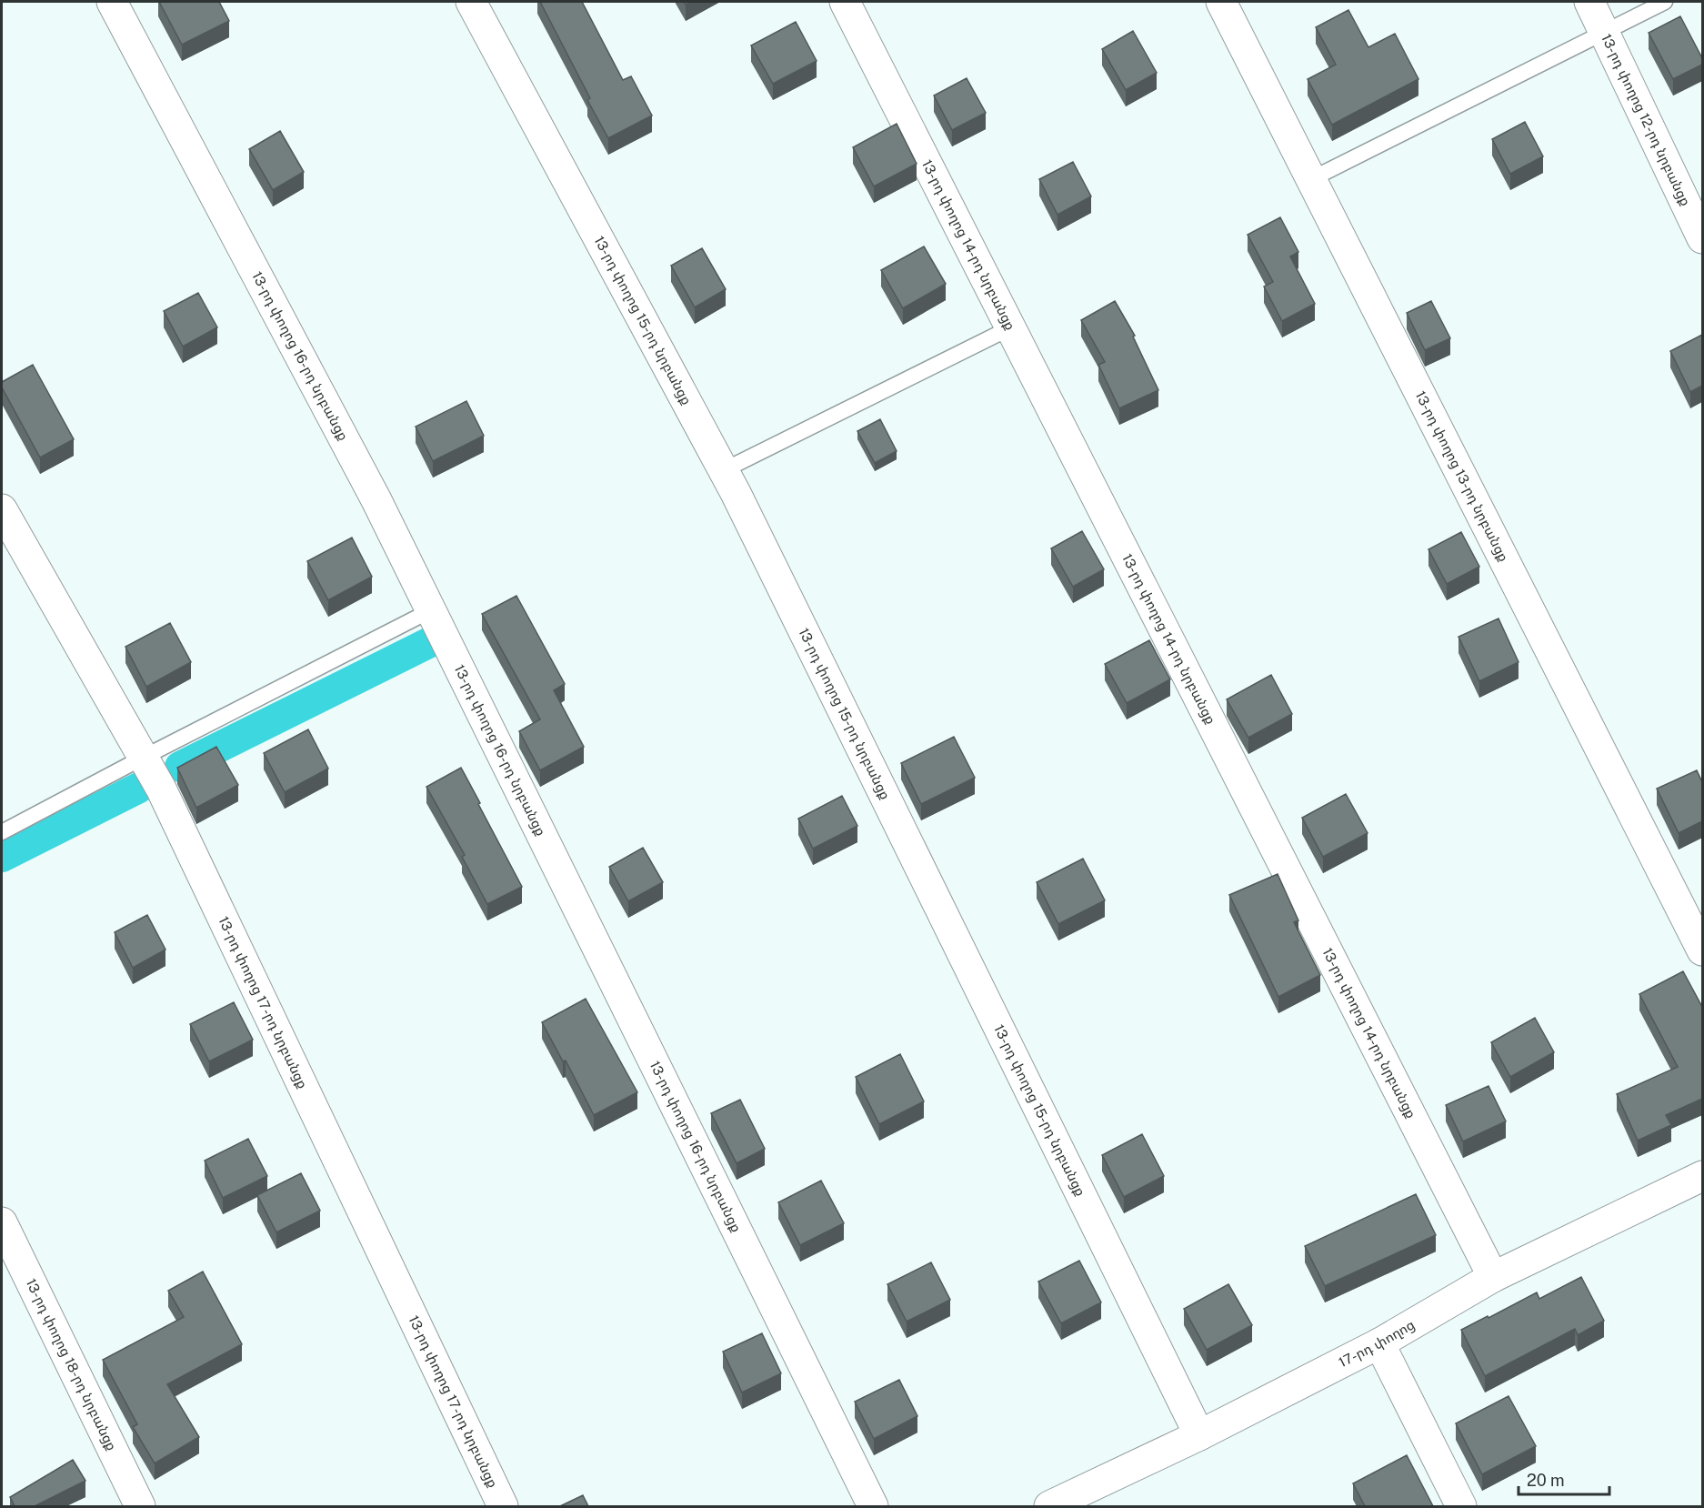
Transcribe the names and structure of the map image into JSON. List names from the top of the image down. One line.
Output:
{"streets":{"street":["13-րդ փողոց 12-րդ նրբանցք","13-րդ փողոց 14-րդ նրբանցք","13-րդ փողոց 15-րդ նրբանցք","13-րդ փողոց 16-րդ նրբանցք","13-րդ փողոց 13-րդ նրբանցք","13-րդ փողոց 17-րդ նրբանցք","17-րդ փողոց","13-րդ փողոց 18-րդ նրբանցք"]},"crossings":[["13-րդ փողոց 14-րդ նրբանցք","17-րդ փողոց"],["13-րդ փողոց 15-րդ նրբանցք","17-րդ փողոց"]],"scale_bar":"20 m"}
